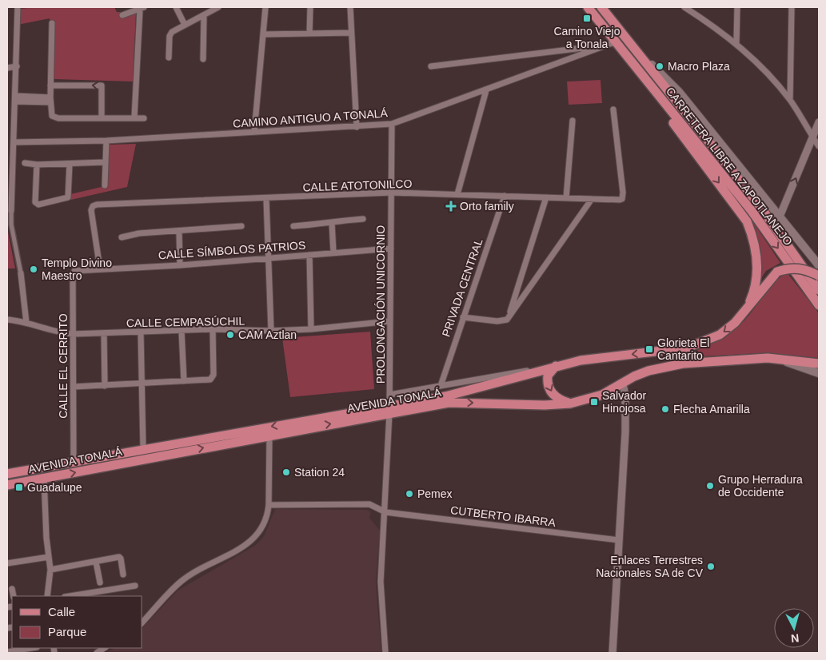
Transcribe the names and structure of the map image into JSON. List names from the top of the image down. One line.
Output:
{"streets":{"main road":["CARRETERA LIBRE A ZAPOTLANEJO","AVENIDA TONALÁ"],"street":["CAMINO ANTIGUO A TONALÁ","CALLE ATOTONILCO","CALLE SÍMBOLOS PATRIOS","PRIVADA CENTRAL","PROLONGACIÓN UNICORNIO","CALLE CEMPASÚCHIL","CALLE EL CERRITO","CUTBERTO IBARRA"]},"crossings":[["CAMINO ANTIGUO A TONALÁ","CARRETERA LIBRE A ZAPOTLANEJO"],["CAMINO ANTIGUO A TONALÁ","PROLONGACIÓN UNICORNIO"],["CALLE ATOTONILCO","CALLE SÍMBOLOS PATRIOS"],["CALLE ATOTONILCO","PRIVADA CENTRAL"],["CALLE ATOTONILCO","PROLONGACIÓN UNICORNIO"],["CALLE SÍMBOLOS PATRIOS","PROLONGACIÓN UNICORNIO"],["CALLE SÍMBOLOS PATRIOS","CALLE EL CERRITO"],["PROLONGACIÓN UNICORNIO","CALLE CEMPASÚCHIL"],["PROLONGACIÓN UNICORNIO","AVENIDA TONALÁ"],["PROLONGACIÓN UNICORNIO","CUTBERTO IBARRA"],["CALLE CEMPASÚCHIL","CALLE EL CERRITO"],["CALLE EL CERRITO","AVENIDA TONALÁ"]],"places":{"transit":["Camino Viejo a Tonala","Glorieta El Cantarito","Salvador Hinojosa","Guadalupe"],"other":["Macro Plaza","Templo Divino Maestro","CAM Aztlan","Flecha Amarilla","Station 24","Grupo Herradura de Occidente","Pemex","Enlaces Terrestres Nacionales SA de CV"],"health":["Orto family"]},"legend":["Calle","Parque"],"north":"bottom"}
